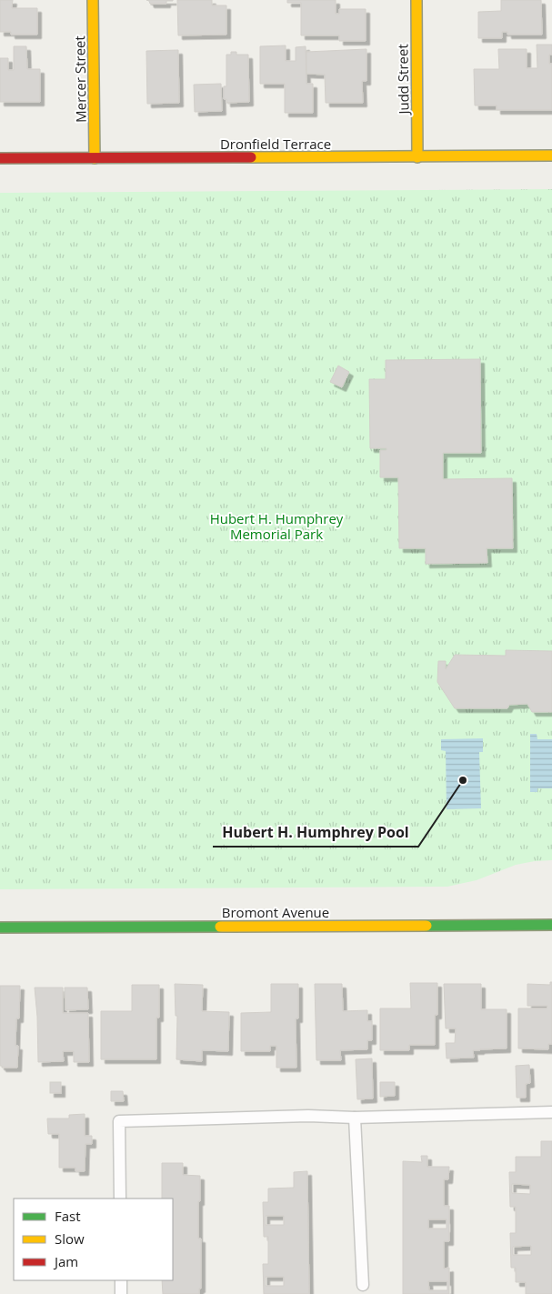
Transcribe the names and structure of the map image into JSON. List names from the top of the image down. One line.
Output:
{"streets":{"street":["Mercer Street","Judd Street","Dronfield Terrace","Bromont Avenue"]},"crossings":[["Mercer Street","Dronfield Terrace"],["Judd Street","Dronfield Terrace"]],"parks":["Hubert H. Humphrey Memorial Park"],"places":["Hubert H. Humphrey Pool"],"legend":["Fast","Slow","Jam"]}
